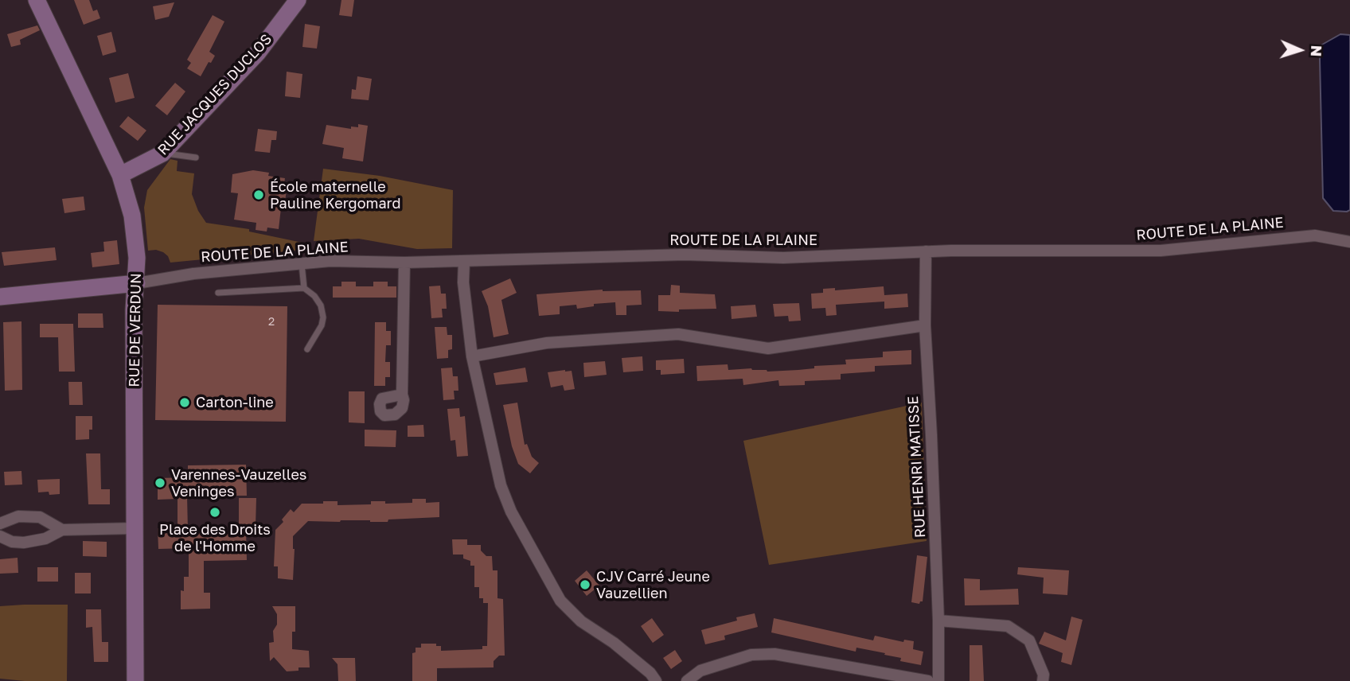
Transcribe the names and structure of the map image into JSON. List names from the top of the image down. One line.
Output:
{"streets":{"street":["RUE JACQUES DUCLOS","ROUTE DE LA PLAINE","RUE DE VERDUN","RUE HENRI MATISSE"]},"crossings":[["RUE JACQUES DUCLOS","RUE DE VERDUN"],["ROUTE DE LA PLAINE","RUE DE VERDUN"],["ROUTE DE LA PLAINE","RUE HENRI MATISSE"]],"places":["École maternelle Pauline Kergomard","Carton-line","Varennes-Vauzelles Veninges","Place des Droits de l'Homme","CJV Carré Jeune Vauzellien"],"house_numbers":["2"],"north":"right"}
